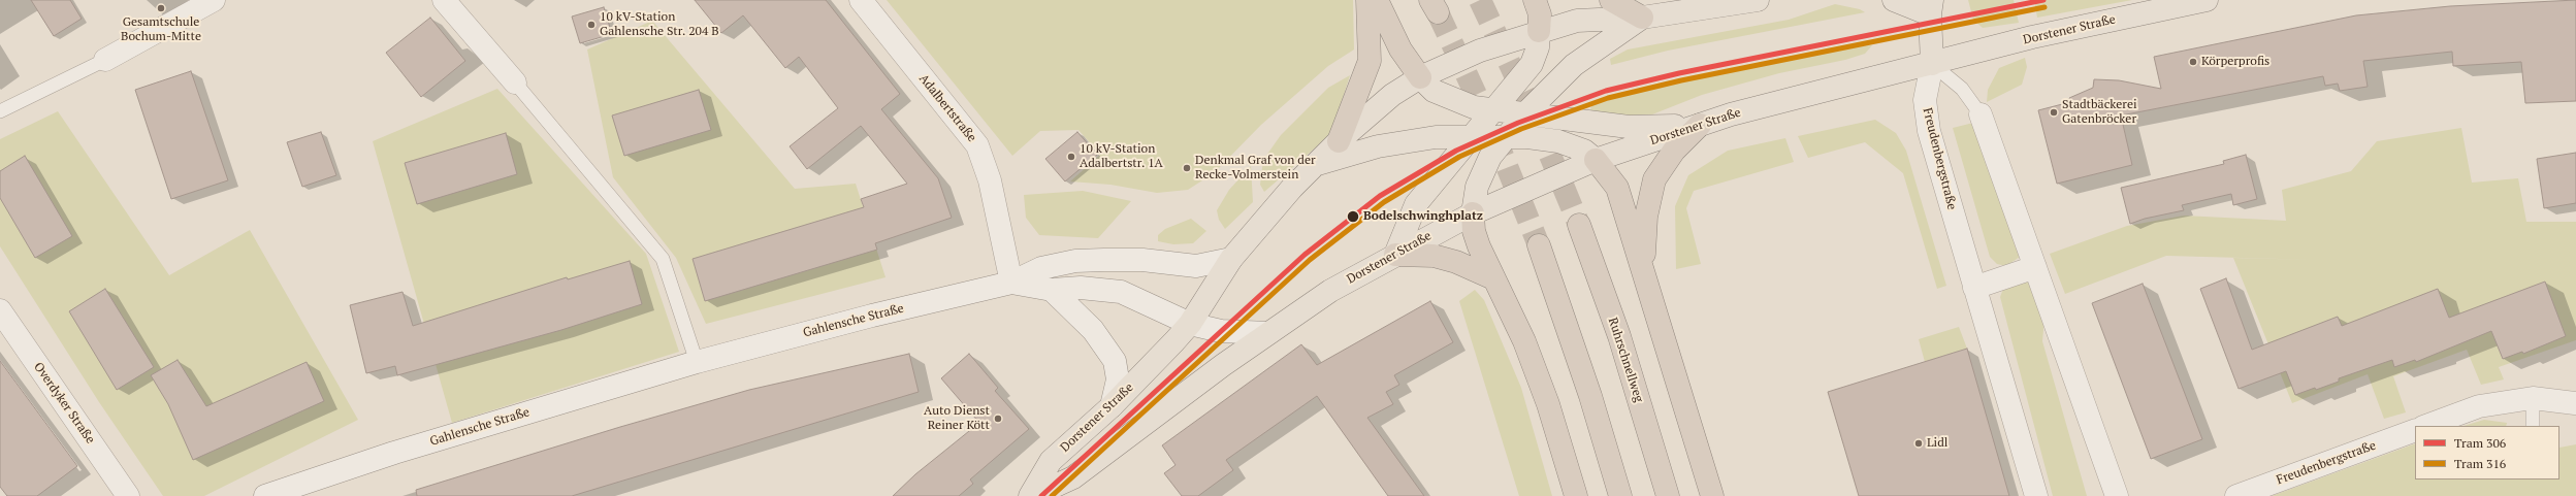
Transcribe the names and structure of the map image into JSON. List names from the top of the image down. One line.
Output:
{"streets":{"highway":["Ruhrschnellweg"],"main road":["Dorstener Straße"],"street":["Adalbertstraße","Freudenbergstraße","Gahlensche Straße","Overdyker Straße"]},"crossings":[["Dorstener Straße","Freudenbergstraße"],["Dorstener Straße","Gahlensche Straße"],["Adalbertstraße","Gahlensche Straße"]],"places":["Gesamtschule Bochum-Mitte","10 kV-Station Gahlensche Str. 204 B","Körperprofis","Stadtbäckerei Gatenbröcker","10 kV-Station Adalbertstr. 1A","Denkmal Graf von der Recke-Volmerstein","Bodelschwinghplatz","Auto Dienst Reiner Kött","Lidl"],"lines":["tram line 306","tram line 316"],"legend":["Tram 306","Tram 316"]}
